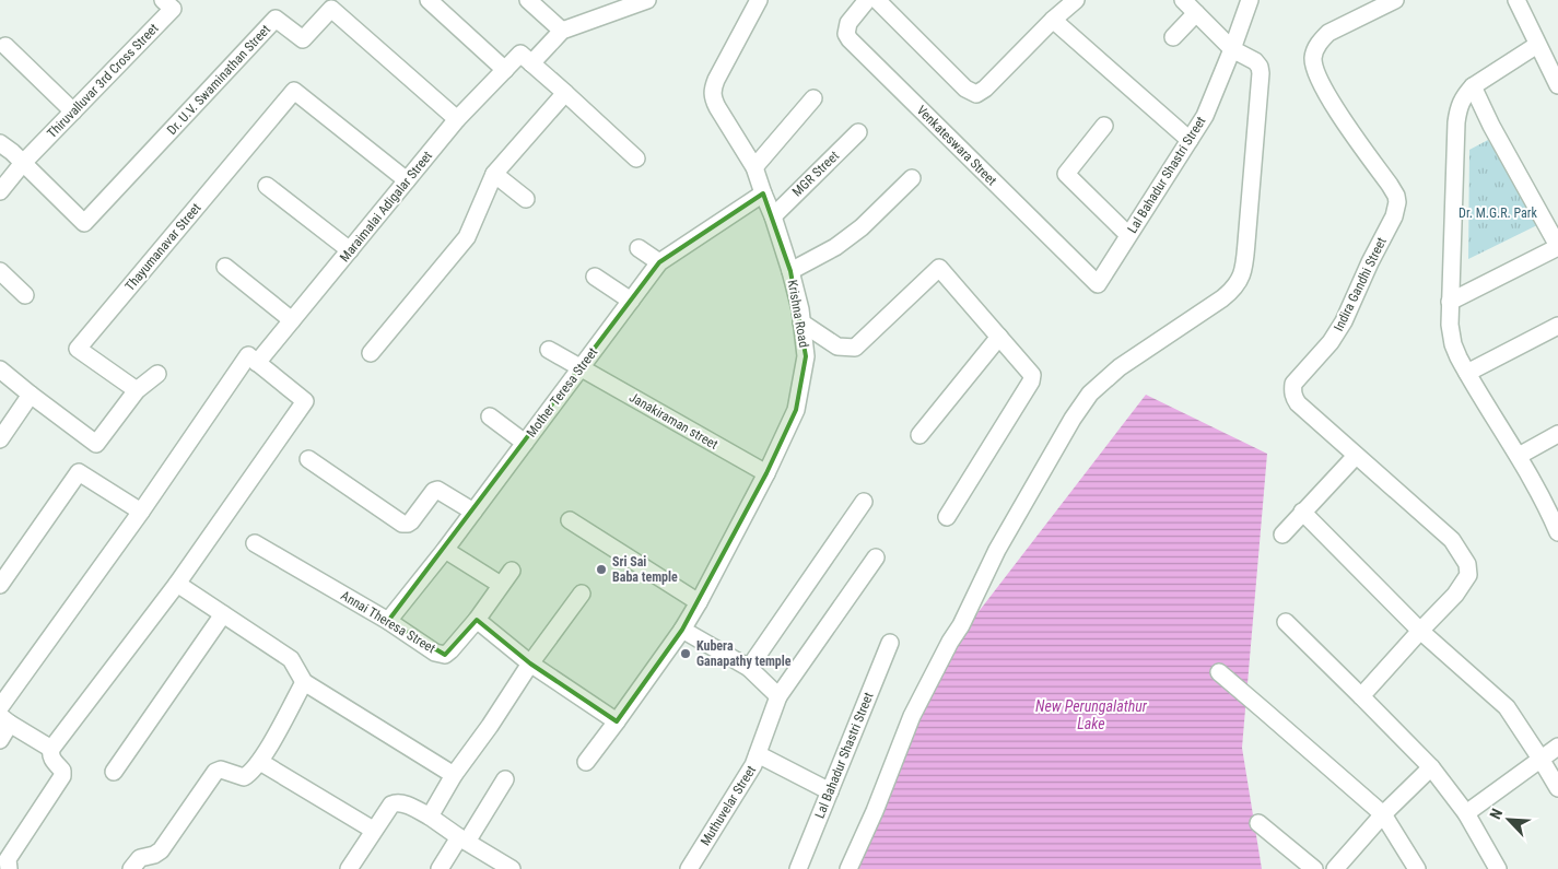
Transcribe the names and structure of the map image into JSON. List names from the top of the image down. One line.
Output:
{"streets":{"street":["Dr. U.V. Swaminathan Street","Thiruvalluvar 3rd Cross Street","Venkateswara Street","MGR Street","Lal Bahadur Shastri Street","Maraimalai Adigalar Street","Thayumanavar Street","Indira Gandhi Street","Krishna Road","Mother Teresa Street","Janakiraman street","Annai Theresa Street","Muthuvelar Street"]},"crossings":[["Dr. U.V. Swaminathan Street","Thiruvalluvar 3rd Cross Street"],["Dr. U.V. Swaminathan Street","Maraimalai Adigalar Street"],["Venkateswara Street","Lal Bahadur Shastri Street"],["MGR Street","Krishna Road"],["Maraimalai Adigalar Street","Thayumanavar Street"],["Krishna Road","Mother Teresa Street"],["Krishna Road","Janakiraman street"],["Mother Teresa Street","Janakiraman street"],["Mother Teresa Street","Annai Theresa Street"]],"water":["New Perungalathur Lake"],"parks":["Dr. M.G.R. Park"],"places":["Sri Sai Baba temple","Kubera Ganapathy temple"],"north":"top left"}
